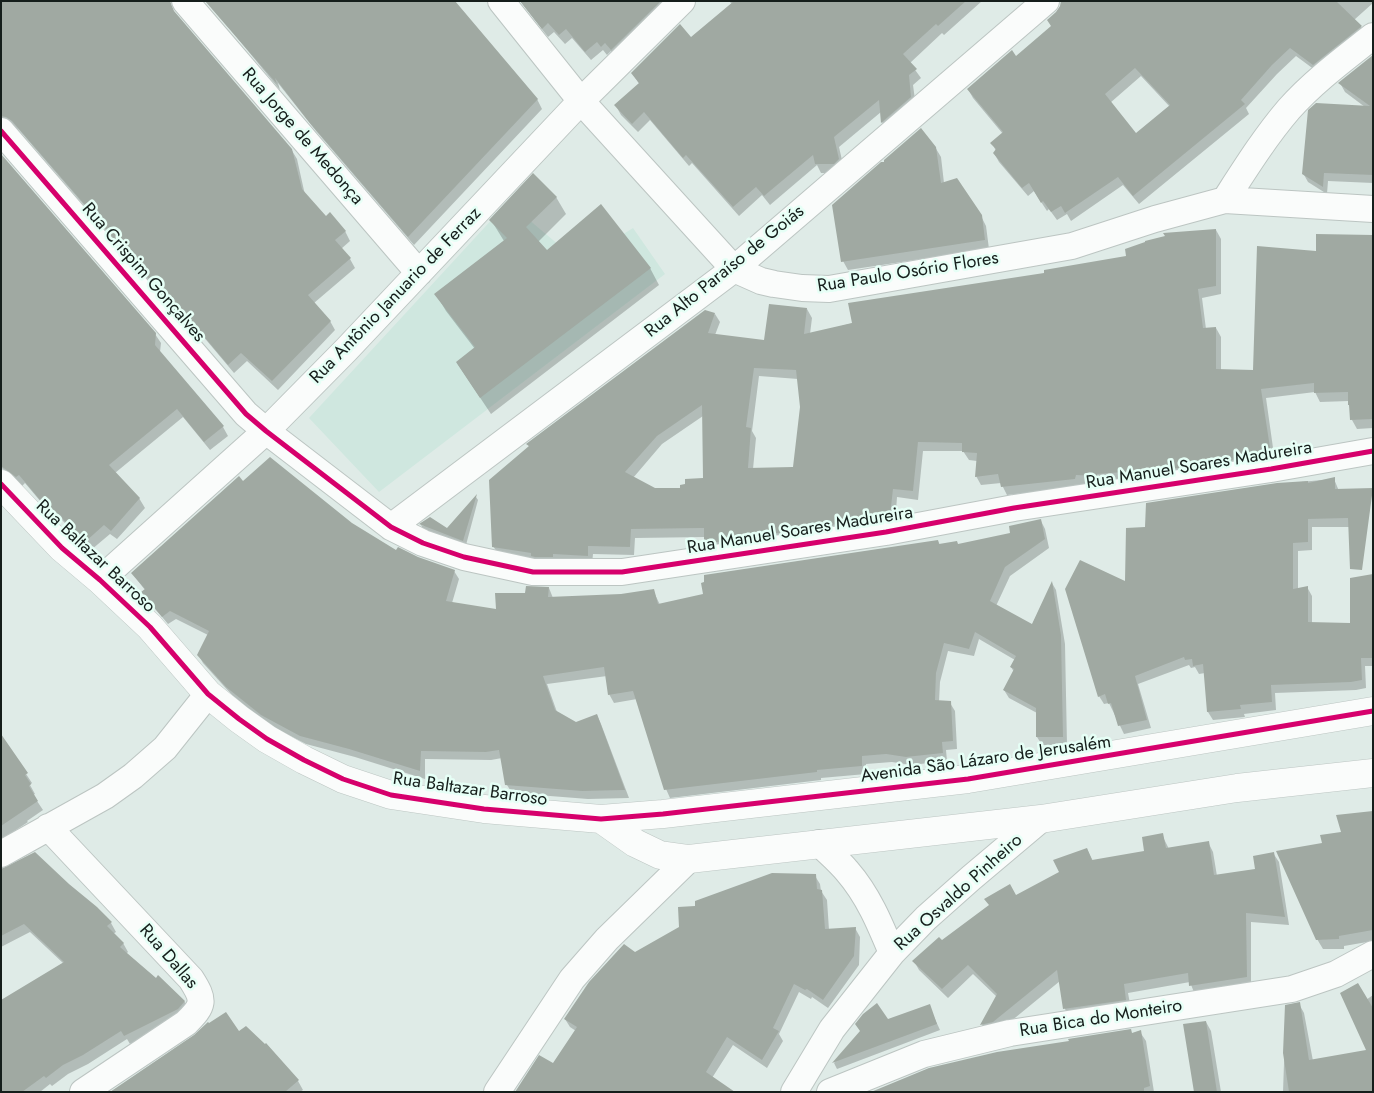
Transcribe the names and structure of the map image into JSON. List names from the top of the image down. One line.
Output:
{"streets":{"street":["Rua Jorge de Medonça","Rua Alto Paraíso de Goiás","Rua Crispim Gonçalves","Rua Paulo Osório Flores","Rua Antônio Januario de Ferraz","Rua Manuel Soares Madureira","Rua Baltazar Barroso","Avenida São Lázaro de Jerusalém","Rua Osvaldo Pinheiro","Rua Dallas","Rua Bica do Monteiro"]},"crossings":[["Rua Jorge de Medonça","Rua Antônio Januario de Ferraz"],["Rua Alto Paraíso de Goiás","Rua Paulo Osório Flores"],["Rua Alto Paraíso de Goiás","Rua Manuel Soares Madureira"],["Rua Crispim Gonçalves","Rua Antônio Januario de Ferraz"],["Rua Crispim Gonçalves","Rua Manuel Soares Madureira"],["Rua Paulo Osório Flores","Rua Antônio Januario de Ferraz"],["Rua Antônio Januario de Ferraz","Rua Manuel Soares Madureira"],["Rua Antônio Januario de Ferraz","Rua Baltazar Barroso"],["Rua Baltazar Barroso","Avenida São Lázaro de Jerusalém"]]}
